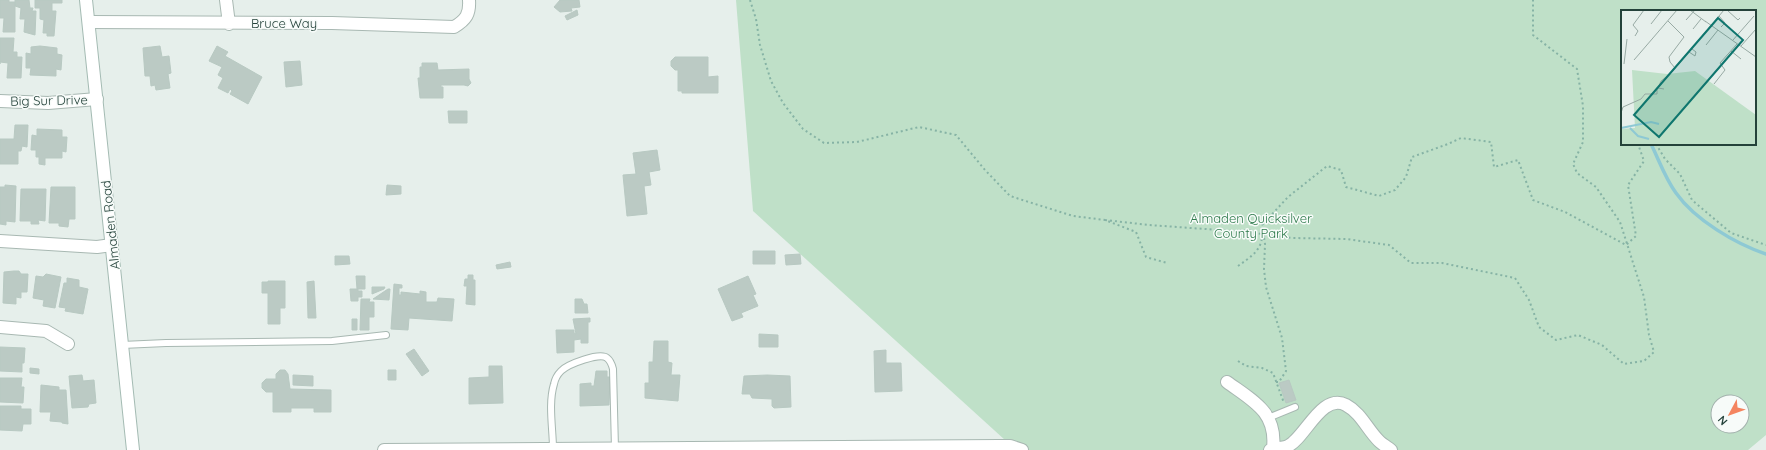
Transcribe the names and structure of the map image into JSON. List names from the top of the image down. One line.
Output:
{"streets":{"street":["Bruce Way","Big Sur Drive","Almaden Road"]},"crossings":[["Bruce Way","Almaden Road"],["Big Sur Drive","Almaden Road"]],"parks":["Almaden Quicksilver County Park"],"north":"bottom left"}
